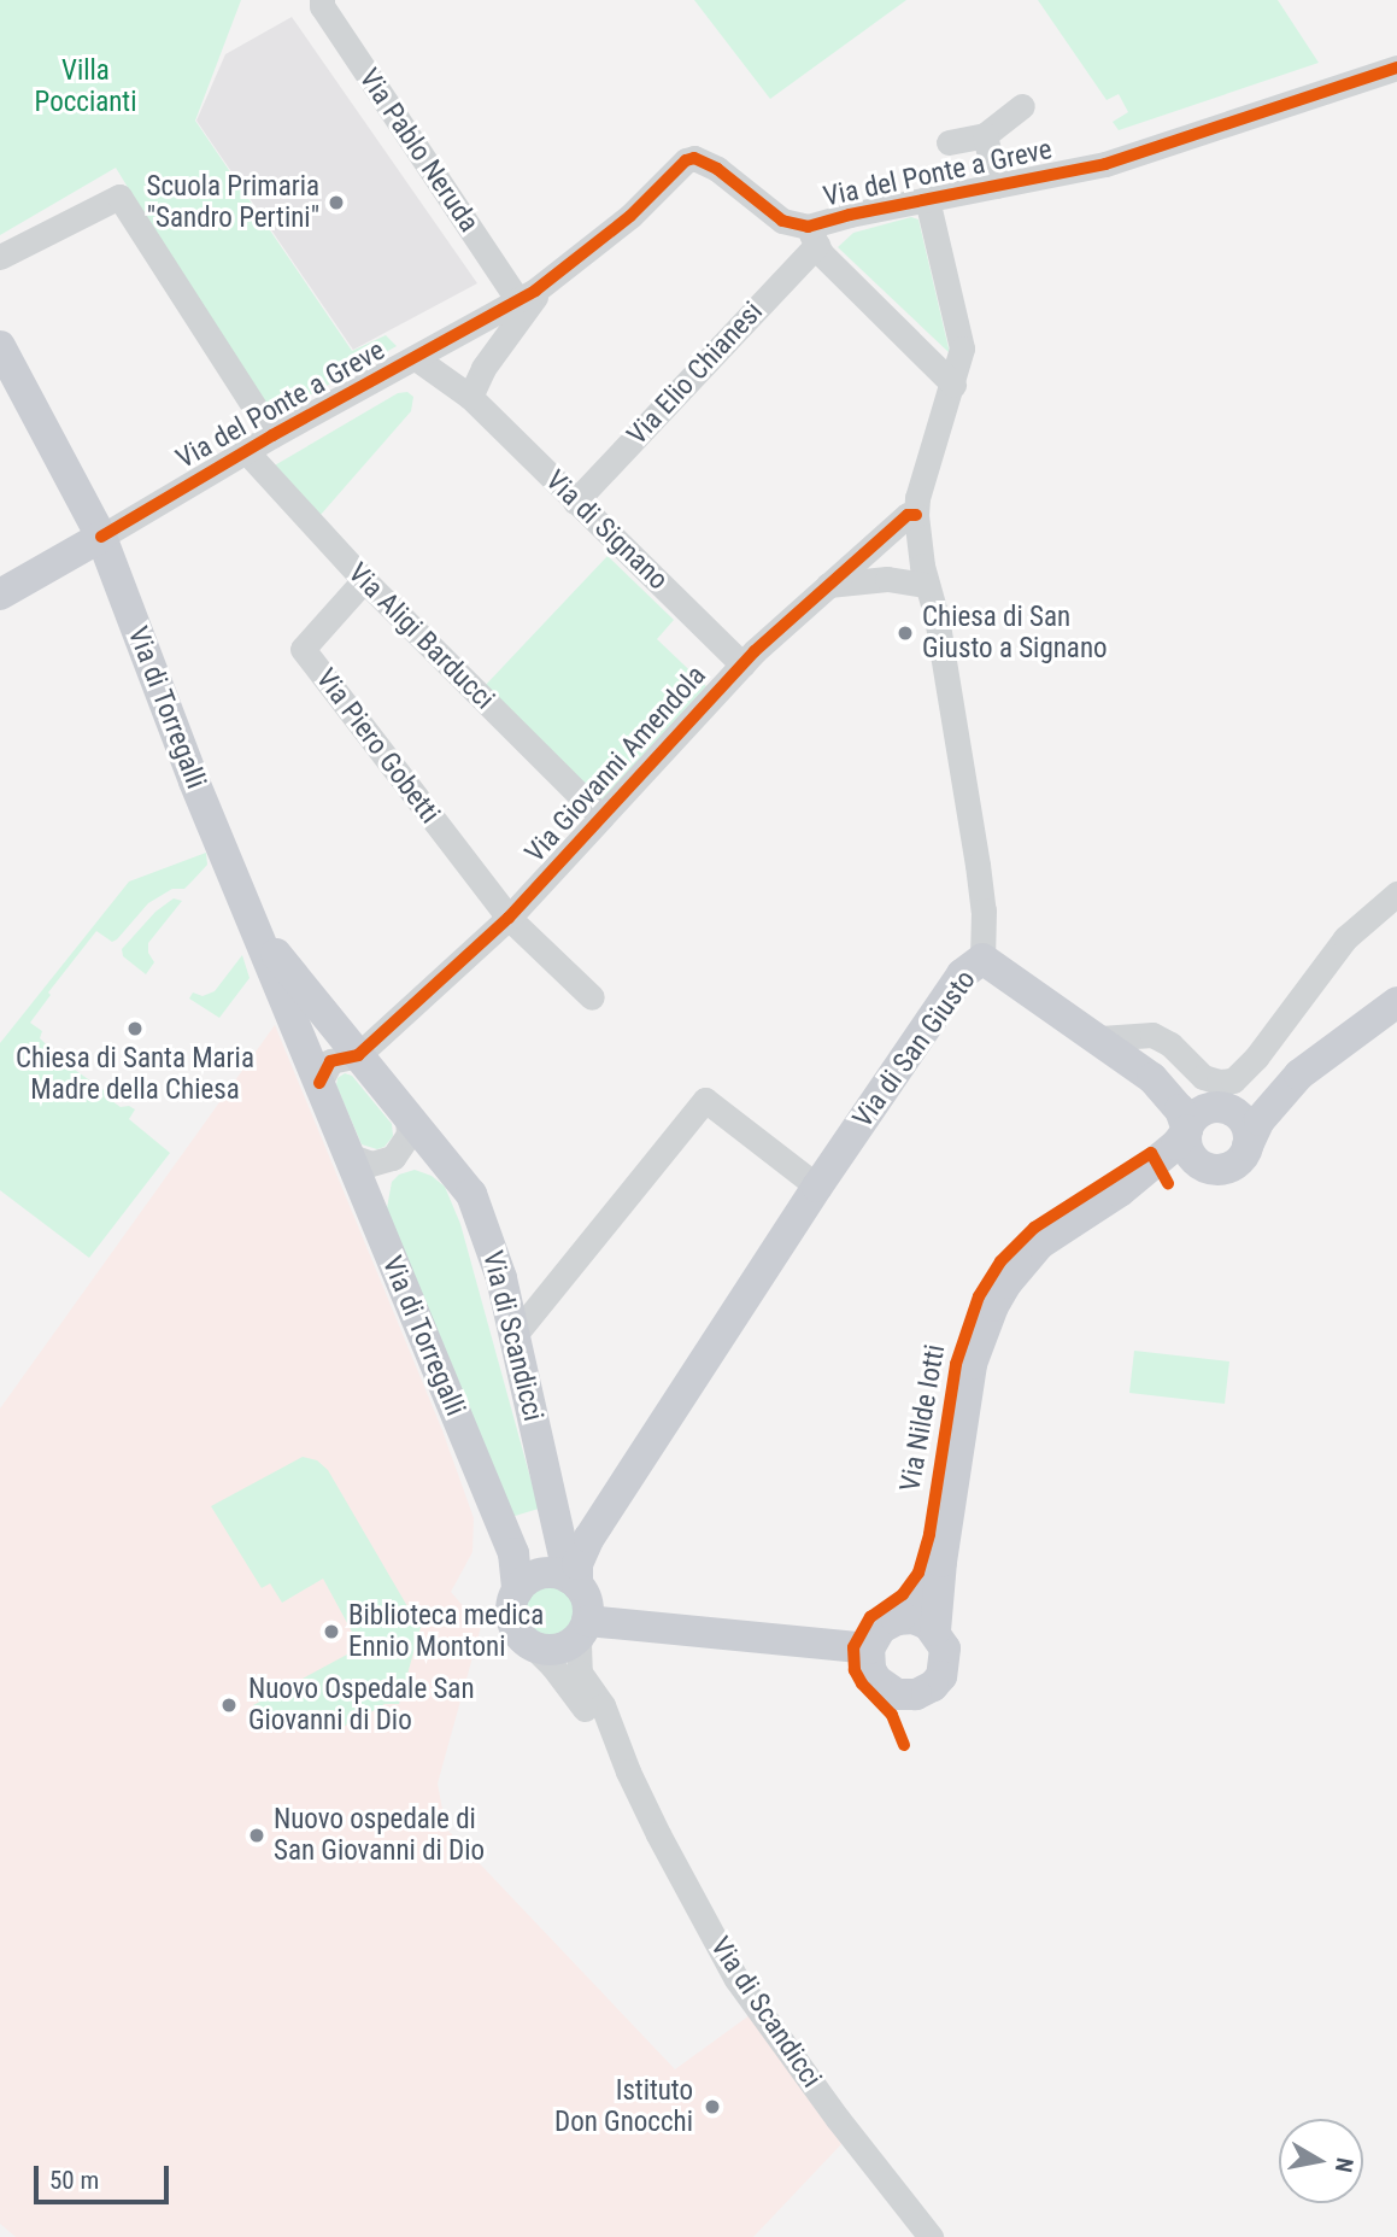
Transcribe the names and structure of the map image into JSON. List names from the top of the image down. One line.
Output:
{"streets":{"main road":["Via di Torregalli","Via di San Giusto","Via di Scandicci","Via Nilde Iotti"],"street":["Via Pablo Neruda","Via del Ponte a Greve","Via Elio Chianesi","Via di Signano","Via Aligi Barducci","Via Piero Gobetti","Via Giovanni Amendola"]},"crossings":[["Via Pablo Neruda","Via del Ponte a Greve"],["Via del Ponte a Greve","Via Elio Chianesi"],["Via del Ponte a Greve","Via Aligi Barducci"],["Via del Ponte a Greve","Via di Torregalli"],["Via del Ponte a Greve","Via di San Giusto"],["Via Elio Chianesi","Via di Signano"],["Via di Signano","Via Giovanni Amendola"],["Via Aligi Barducci","Via Piero Gobetti"],["Via Aligi Barducci","Via Giovanni Amendola"],["Via di Torregalli","Via Giovanni Amendola"],["Via di Torregalli","Via di San Giusto"],["Via di Torregalli","Via di Scandicci"],["Via Piero Gobetti","Via Giovanni Amendola"],["Via Giovanni Amendola","Via di San Giusto"],["Via Giovanni Amendola","Via di Scandicci"],["Via di San Giusto","Via di Scandicci"]],"parks":["Villa Poccianti"],"places":["Scuola Primaria \"Sandro Pertini\"","Chiesa di San Giusto a Signano","Chiesa di Santa Maria Madre della Chiesa","Biblioteca medica Ennio Montoni","Nuovo Ospedale San Giovanni di Dio","Nuovo ospedale di San Giovanni di Dio","Istituto Don Gnocchi"],"scale_bar":"50 m","north":"right"}
